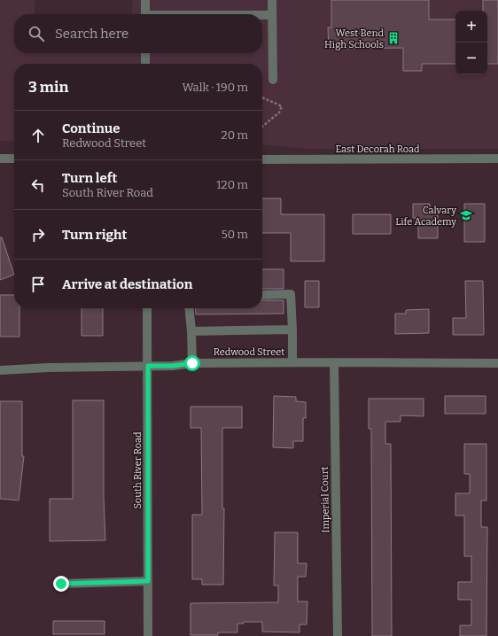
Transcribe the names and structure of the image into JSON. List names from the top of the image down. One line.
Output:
{"streets":{"street":["East Decorah Road","Redwood Street","South River Road","Imperial Court"]},"crossings":[["Redwood Street","South River Road"],["Redwood Street","Imperial Court"]],"places":{"building":["West Bend High Schools"],"school or university":["Calvary Life Academy"]},"page":{"map_buttons":["+","−"],"search":"Search here","heading":["3 min","Walk · 190 m"],"list":[["Continue","Redwood Street","20 m"],["Turn left","South River Road","120 m"],["Turn right","50 m"],"Arrive at destination"]}}
